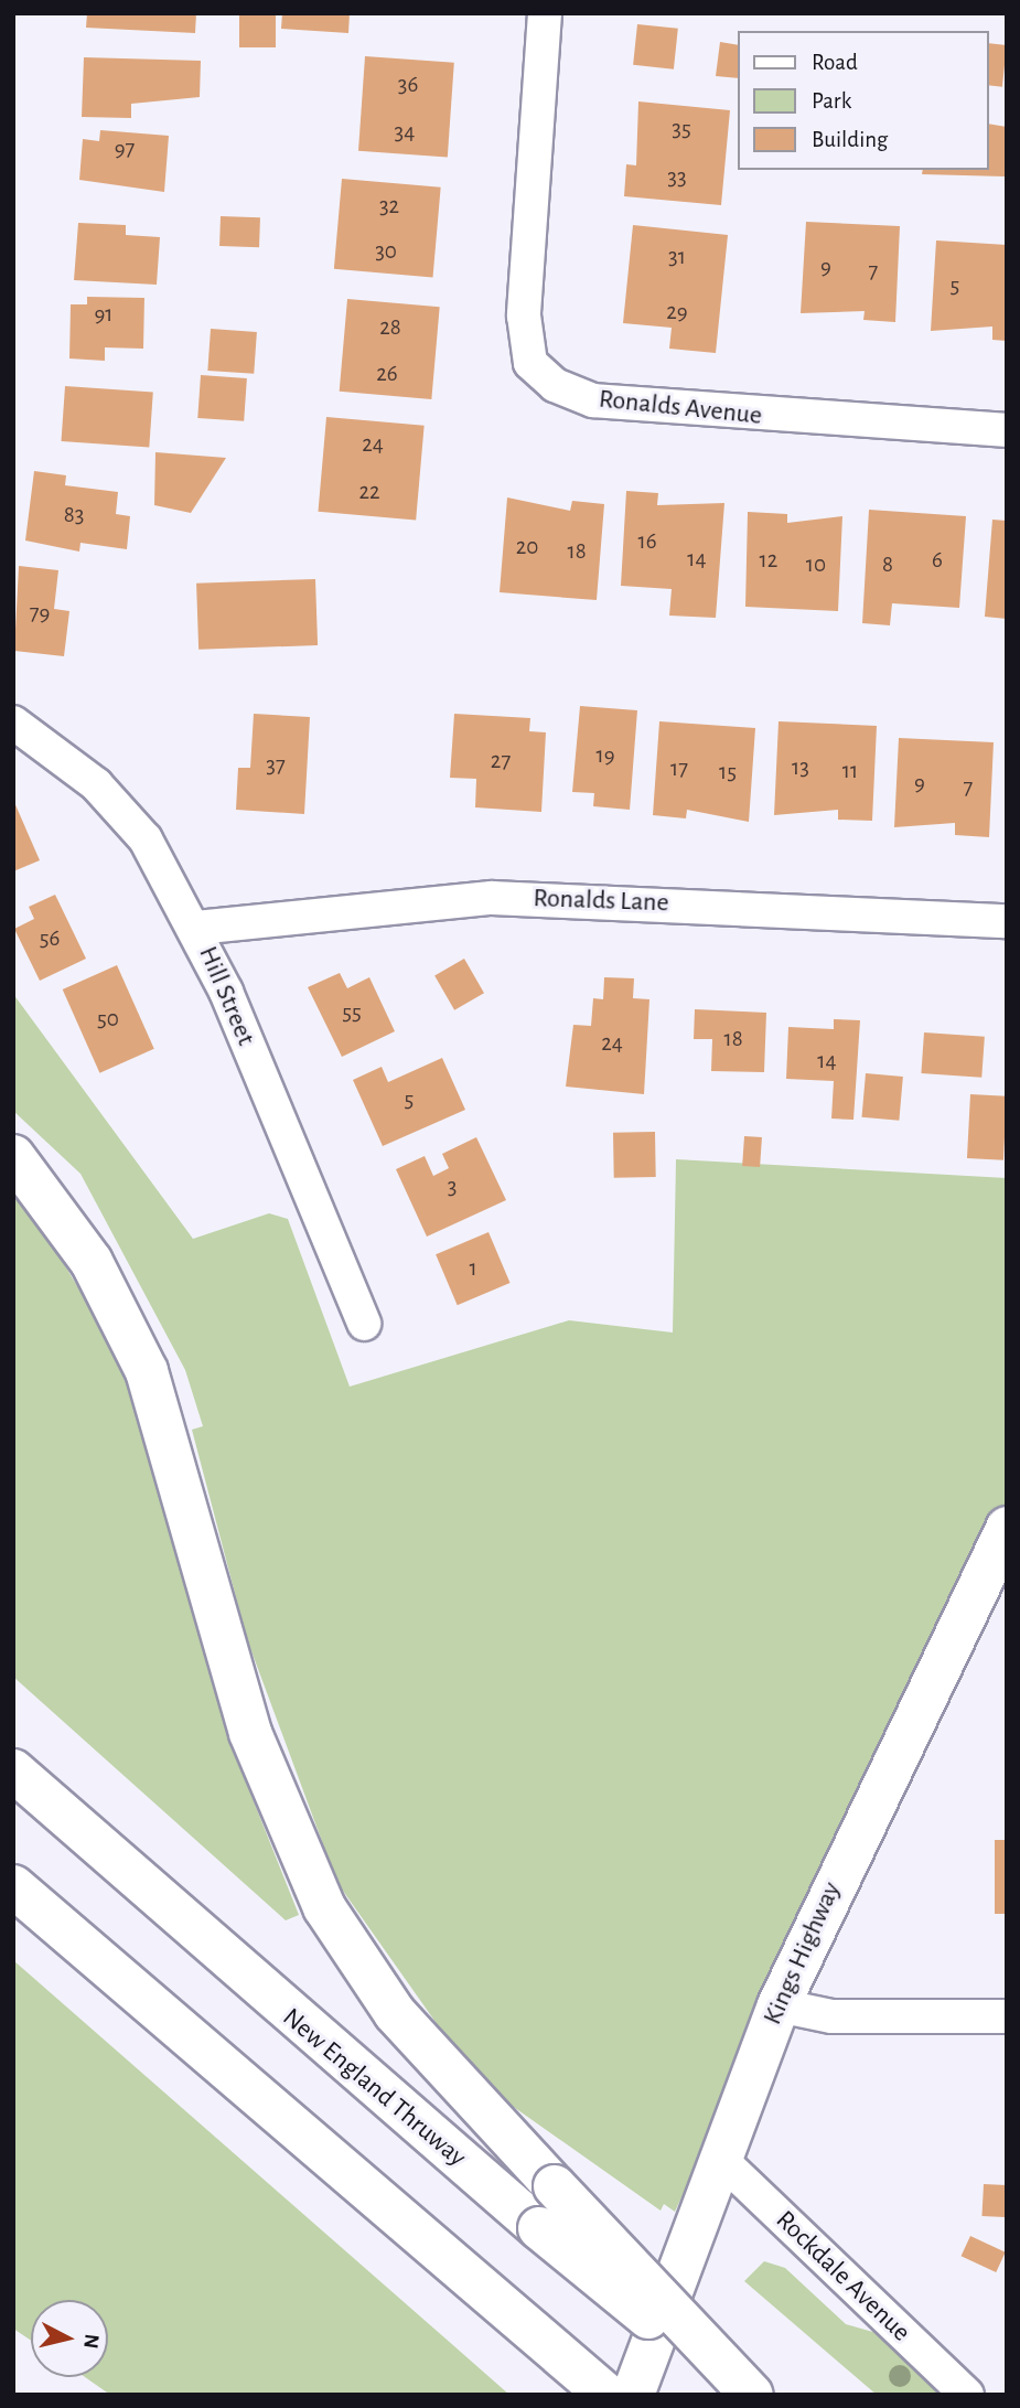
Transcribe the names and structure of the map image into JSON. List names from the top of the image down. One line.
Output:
{"streets":{"main road":["Kings Highway","New England Thruway"],"street":["Ronalds Avenue","Ronalds Lane","Hill Street","Rockdale Avenue"]},"crossings":[["Ronalds Lane","Hill Street"],["Kings Highway","Rockdale Avenue"]],"house_numbers":["36","35","34","97","33","32","30","31","9","7","5","29","91","28","26","24","22","83","16","20","18","14","12","6","10","8","79","19","27","37","13","17","11","15","9","7","56","55","50","18","24","14","5","3","1"],"legend":["Road","Park","Building"],"north":"right"}
